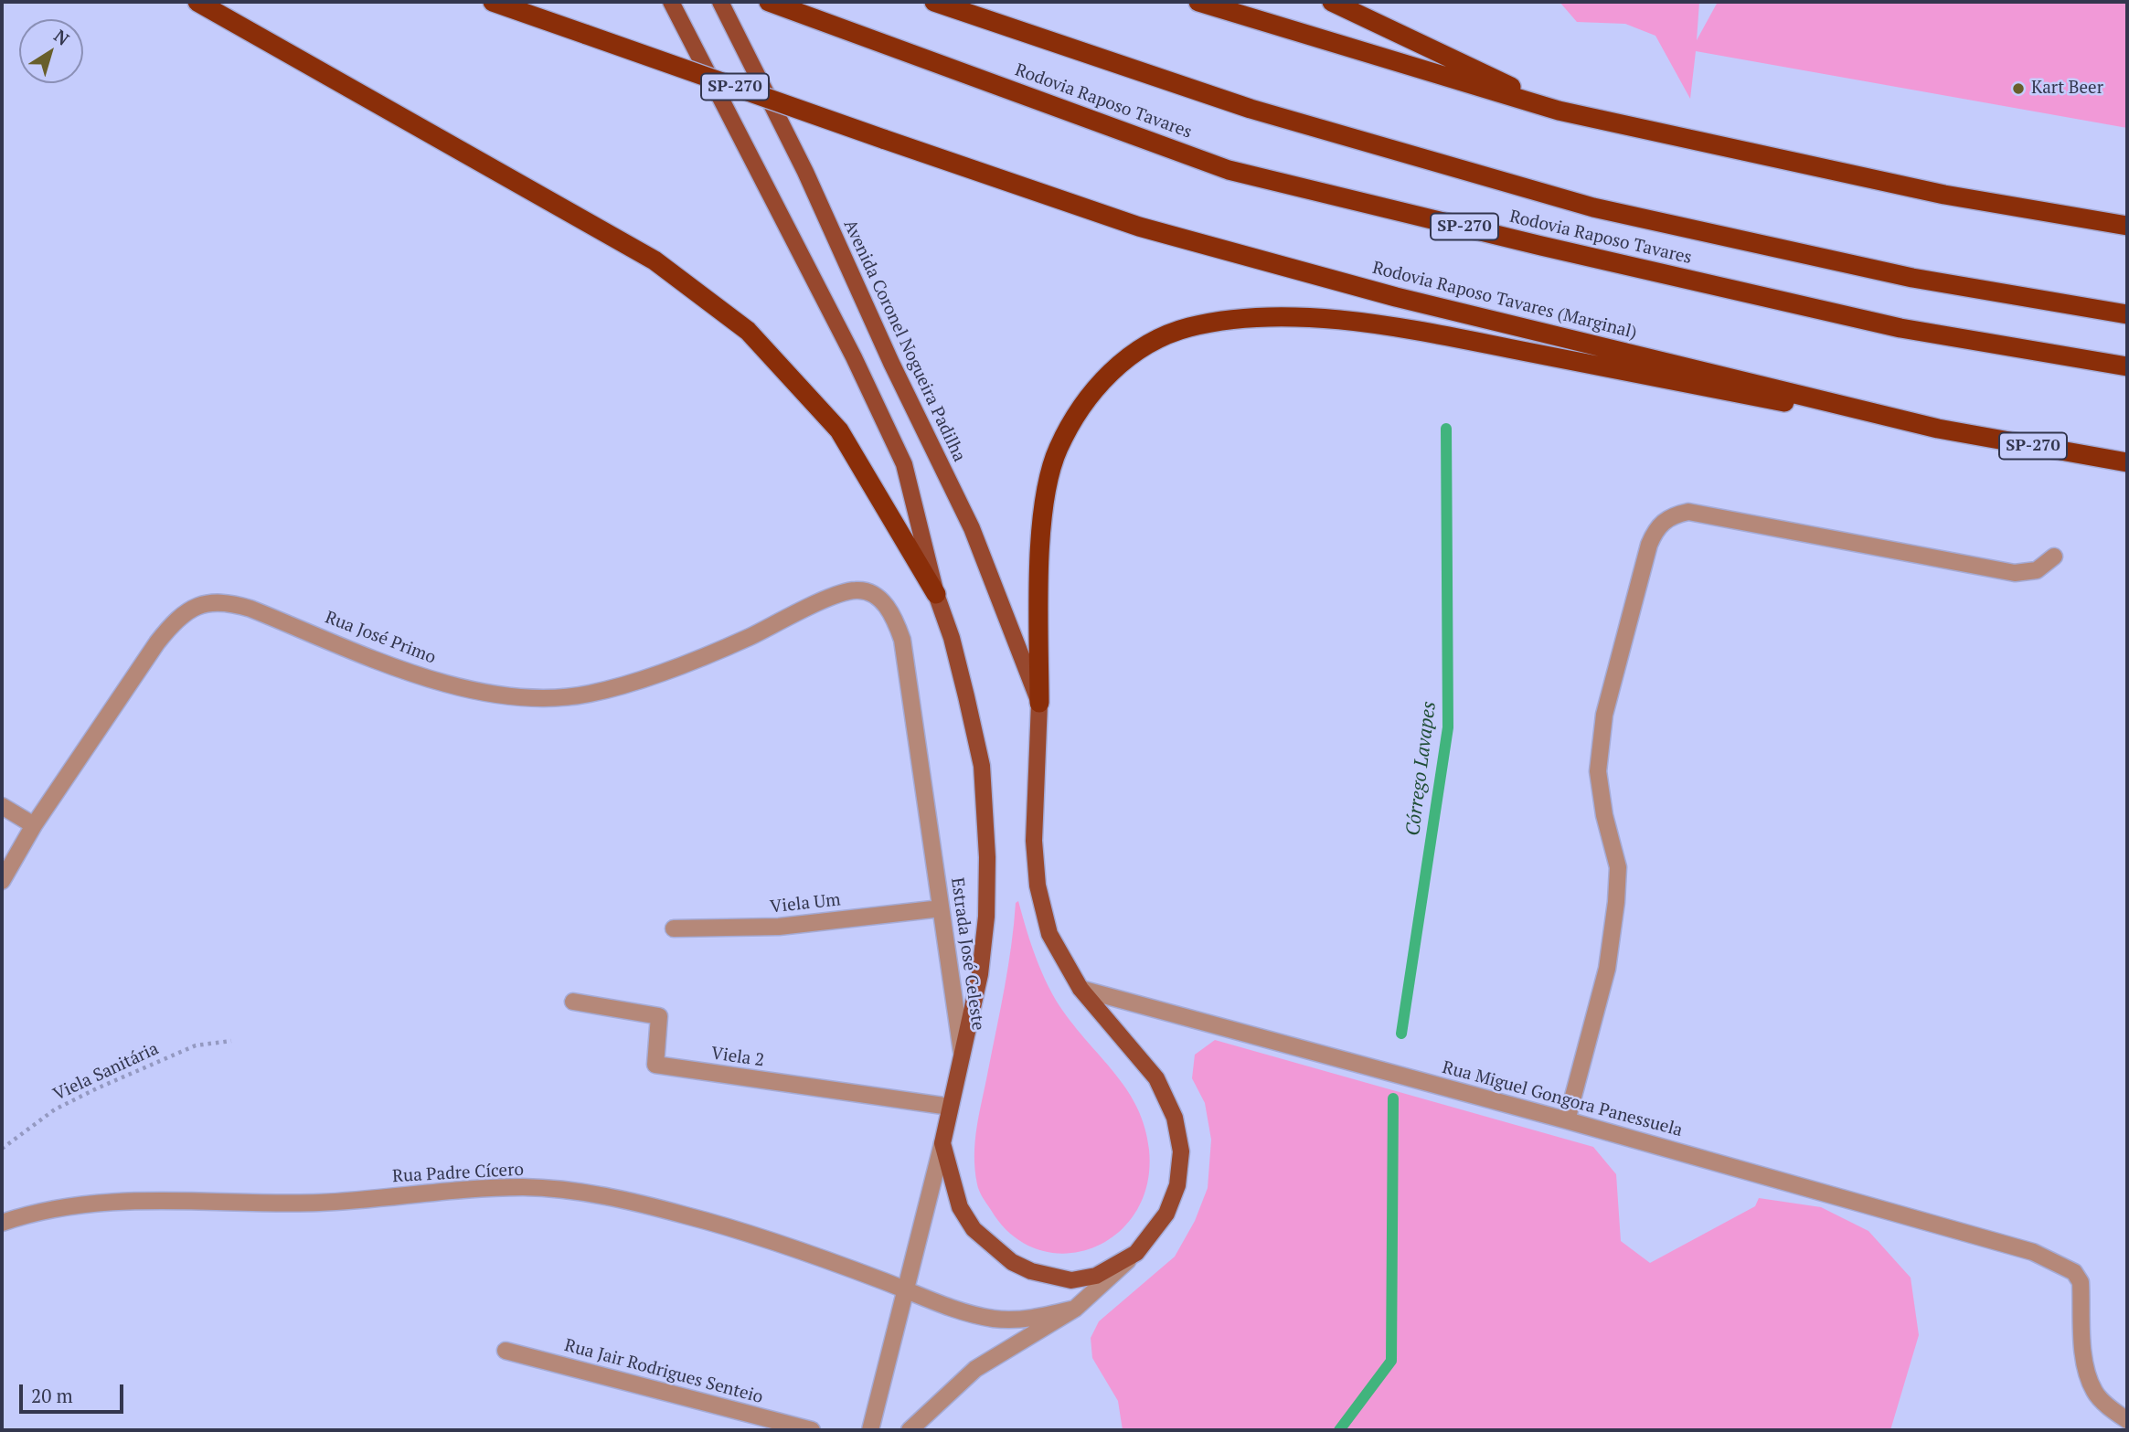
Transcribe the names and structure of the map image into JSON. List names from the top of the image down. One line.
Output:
{"streets":{"highway":["SP-270","Rodovia Raposo Tavares","Rodovia Raposo Tavares (Marginal)"],"main road":["Avenida Coronel Nogueira Padilha","Estrada José Celeste"],"street":["Rua José Primo","Viela Um","Viela 2","Rua Miguel Gongora Panessuela","Rua Padre Cícero","Rua Jair Rodrigues Senteio"],"path":["Viela Sanitária"]},"crossings":[["Rua José Primo","Estrada José Celeste"],["Viela Um","Estrada José Celeste"]],"water":["Córrego Lavapes"],"places":["Kart Beer"],"scale_bar":"20 m","north":"top right"}
